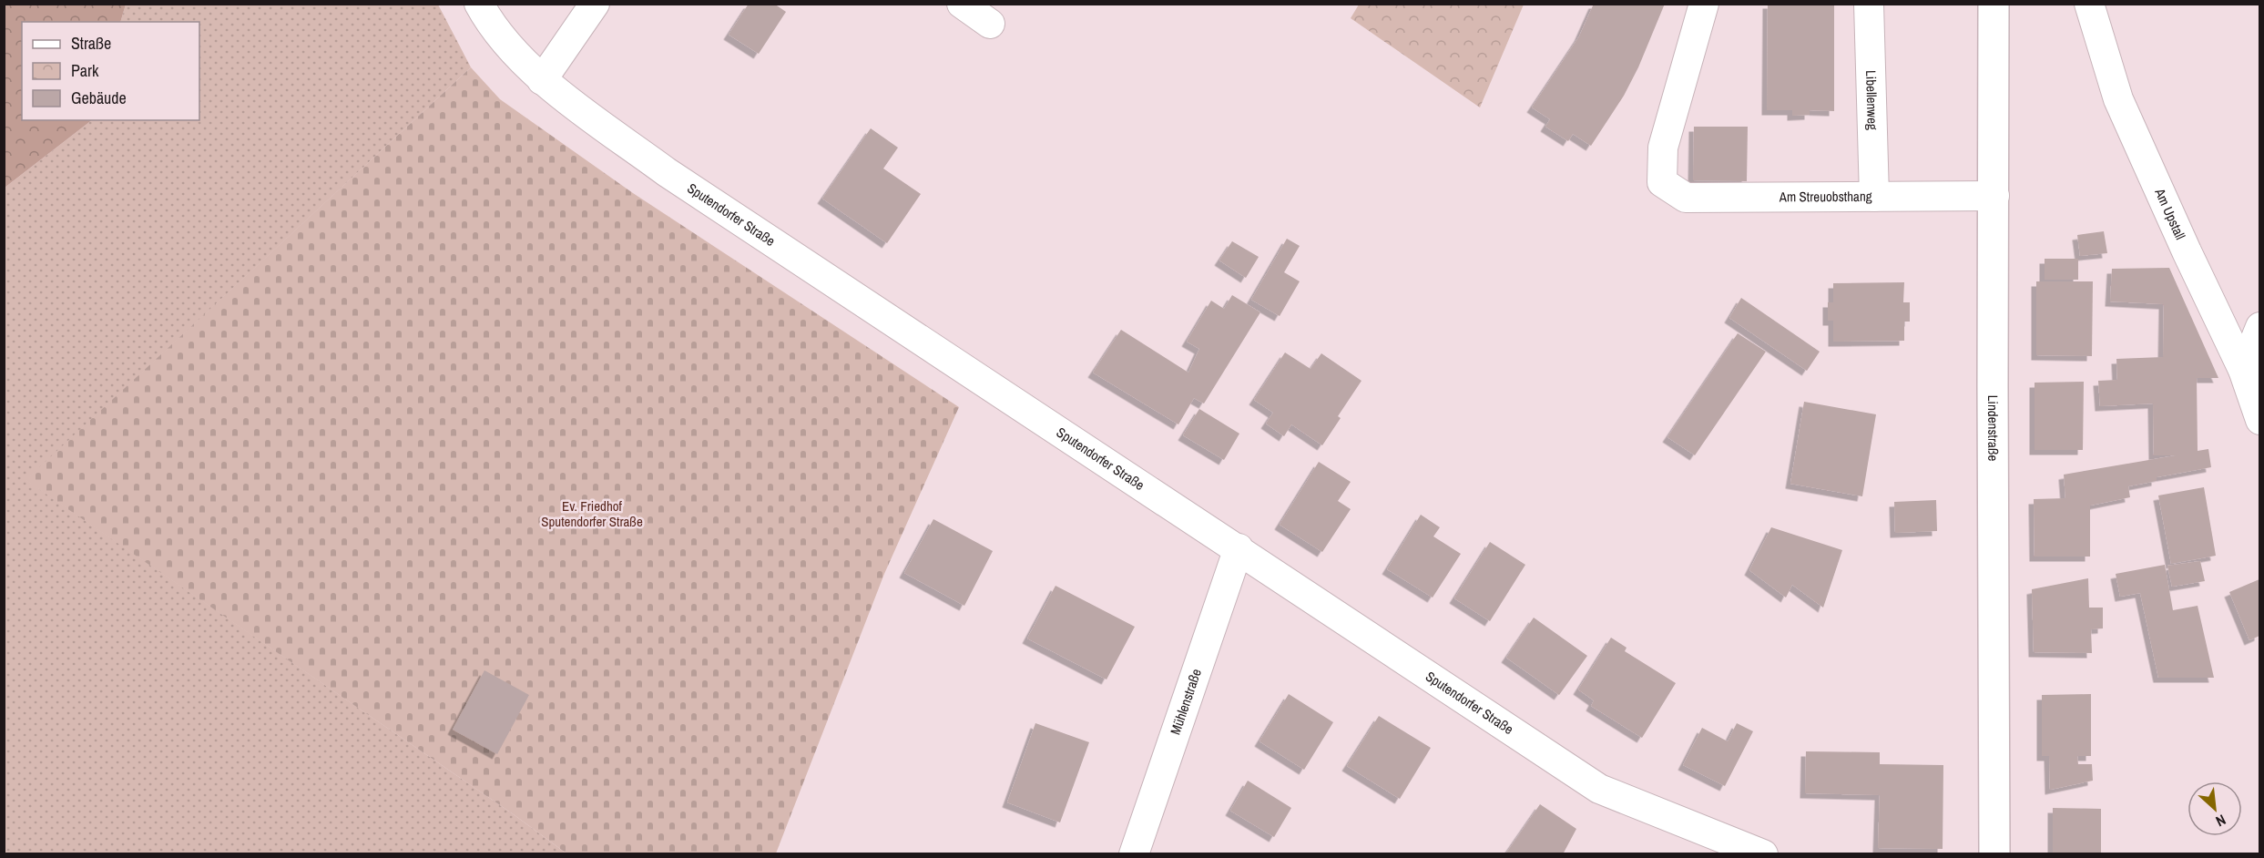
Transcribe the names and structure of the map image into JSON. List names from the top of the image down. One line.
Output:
{"streets":{"street":["Libellenweg","Am Streuobsthang","Sputendorfer Straße","Am Upstall","Lindenstraße","Mühlenstraße"]},"crossings":[["Libellenweg","Am Streuobsthang"],["Am Streuobsthang","Lindenstraße"],["Sputendorfer Straße","Mühlenstraße"]],"parks":["Ev. Friedhof Sputendorfer Straße"],"legend":["Straße","Park","Gebäude"],"north":"bottom right"}
